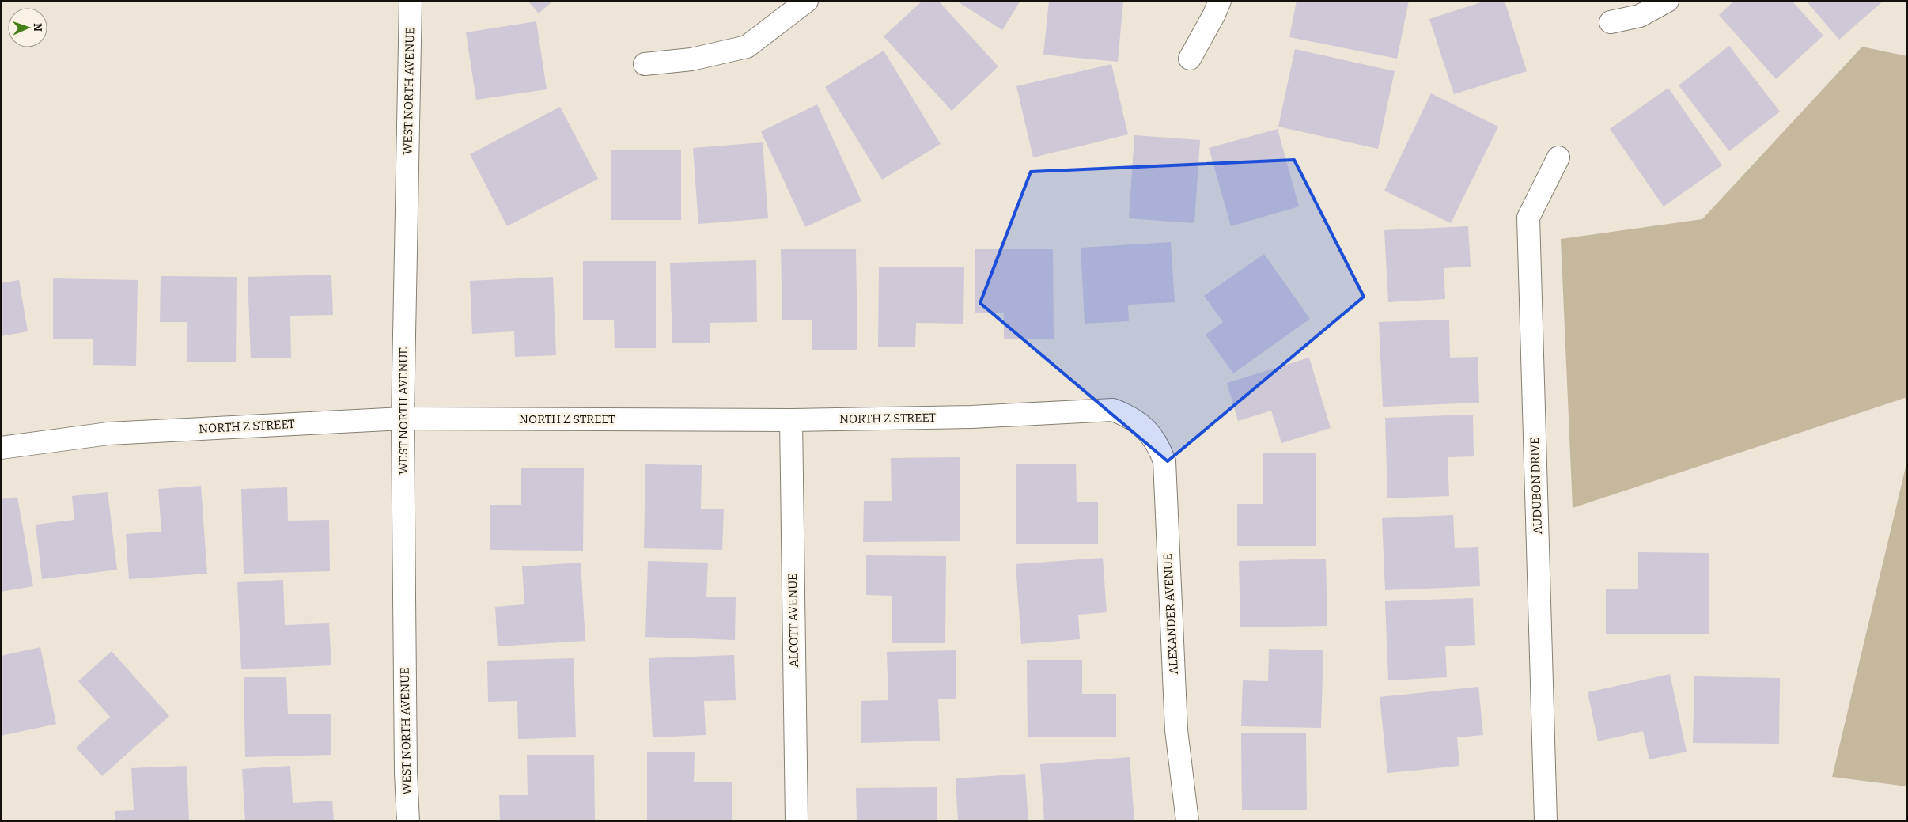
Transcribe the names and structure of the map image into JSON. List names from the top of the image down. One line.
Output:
{"streets":{"street":["WEST NORTH AVENUE","NORTH Z STREET","AUDUBON DRIVE","ALEXANDER AVENUE","ALCOTT AVENUE"]},"crossings":[["WEST NORTH AVENUE","NORTH Z STREET"],["NORTH Z STREET","ALEXANDER AVENUE"],["NORTH Z STREET","ALCOTT AVENUE"]],"north":"right"}
